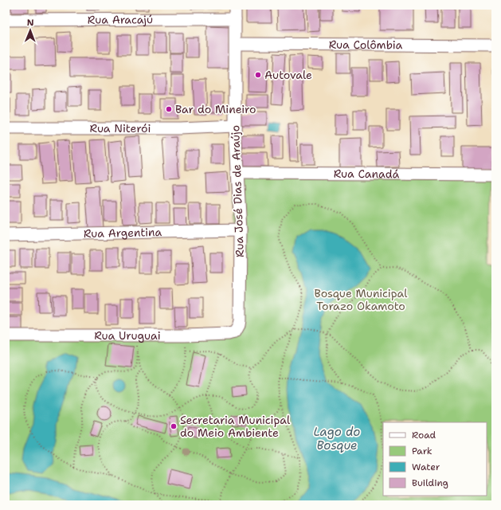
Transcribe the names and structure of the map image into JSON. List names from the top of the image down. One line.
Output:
{"streets":{"street":["Rua Aracajú","Rua Colômbia","Rua Niterói","Rua Canadá","Rua José Dias de Araújo","Rua Argentina","Rua Uruguai"]},"crossings":[["Rua Aracajú","Rua José Dias de Araújo"],["Rua Colômbia","Rua José Dias de Araújo"],["Rua Niterói","Rua José Dias de Araújo"],["Rua Canadá","Rua José Dias de Araújo"],["Rua José Dias de Araújo","Rua Argentina"],["Rua José Dias de Araújo","Rua Uruguai"]],"water":["Lago do Bosque"],"parks":["Bosque Municipal Torazo Okamoto"],"places":["Autovale","Bar do Mineiro","Secretaria Municipal do Meio Ambiente"],"legend":["Road","Park","Water","Building"],"north":"top"}
